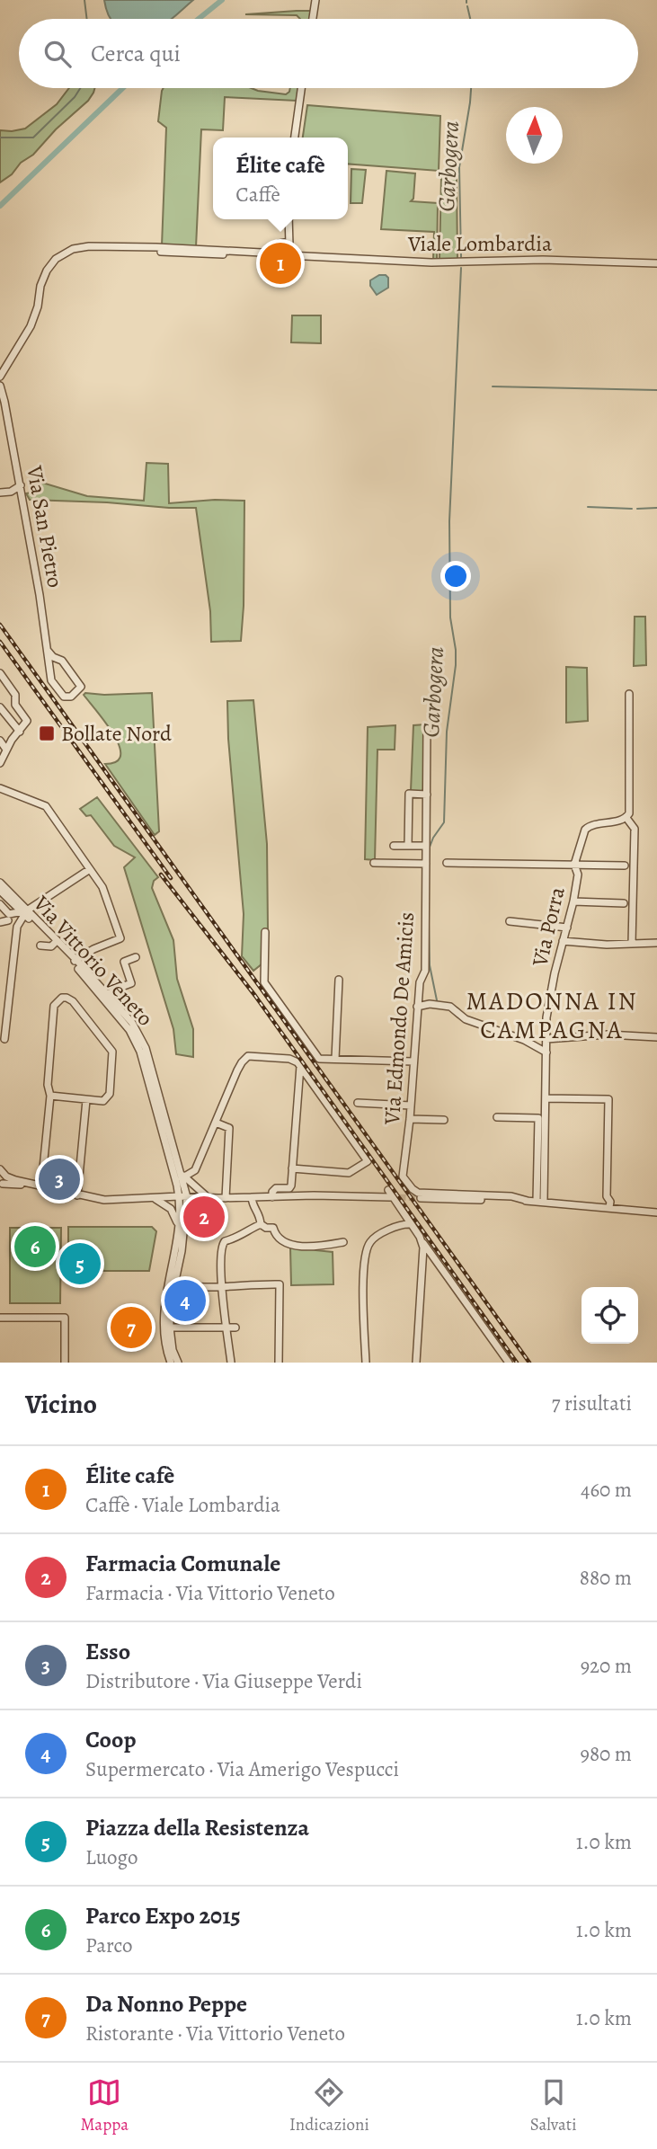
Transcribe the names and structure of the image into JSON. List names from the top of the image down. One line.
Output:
{"streets":{"street":["Viale Lombardia","Via San Pietro","Via Porra","Via Vittorio Veneto","Via Edmondo De Amicis"]},"crossings":[["Via Porra","Via Edmondo De Amicis"]],"districts":["MADONNA IN CAMPAGNA"],"water":["Garbogera"],"places":{"transit":["Bollate Nord"]},"north":"top","page":{"search":"Cerca qui","popup":["Élite cafè","Caffè"],"pins":["1","3","2","6","5","4","7"],"heading":["Vicino","7 risultati"],"list":[{"mark":"1","name":"Élite cafè","note":"Caffè · Viale Lombardia","value":"460 m"},{"mark":"2","name":"Farmacia Comunale","note":"Farmacia · Via Vittorio Veneto","value":"880 m"},{"mark":"3","name":"Esso","note":"Distributore · Via Giuseppe Verdi","value":"920 m"},{"mark":"4","name":"Coop","note":"Supermercato · Via Amerigo Vespucci","value":"980 m"},{"mark":"5","name":"Piazza della Resistenza","note":"Luogo","value":"1.0 km"},{"mark":"6","name":"Parco Expo 2015","note":"Parco","value":"1.0 km"},{"mark":"7","name":"Da Nonno Peppe","note":"Ristorante · Via Vittorio Veneto","value":"1.0 km"}],"nav":["Mappa","Indicazioni","Salvati"]}}
